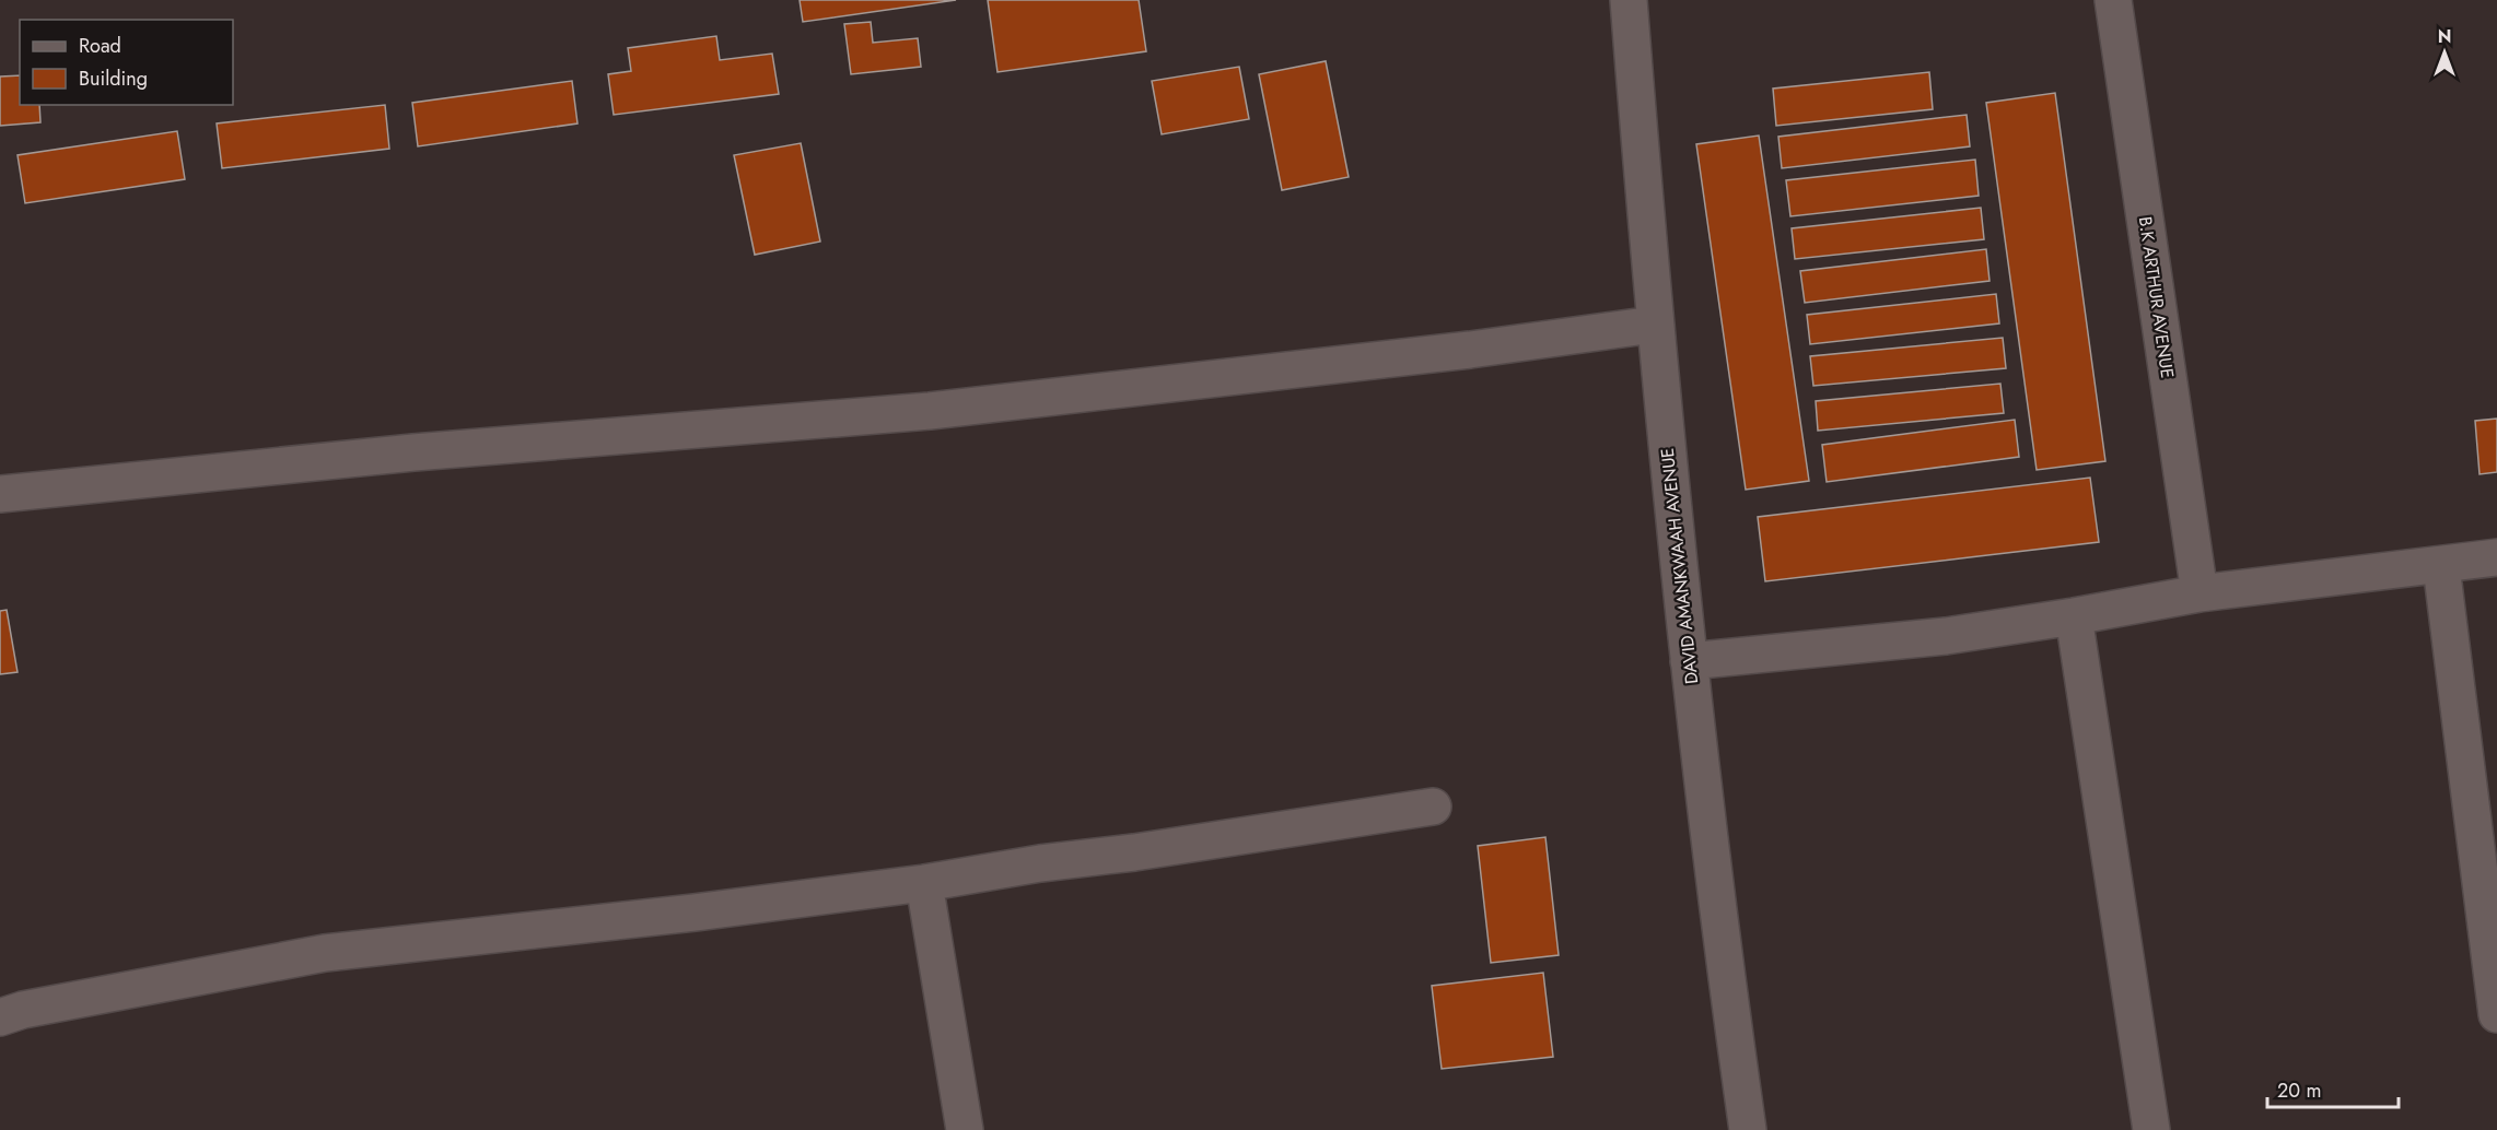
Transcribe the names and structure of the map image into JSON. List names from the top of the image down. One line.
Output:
{"streets":{"street":["B.K ARTHUR AVENUE","DAVID AMANKWAAH AVENUE"]},"legend":["Road","Building"],"scale_bar":"20 m","north":"top"}
